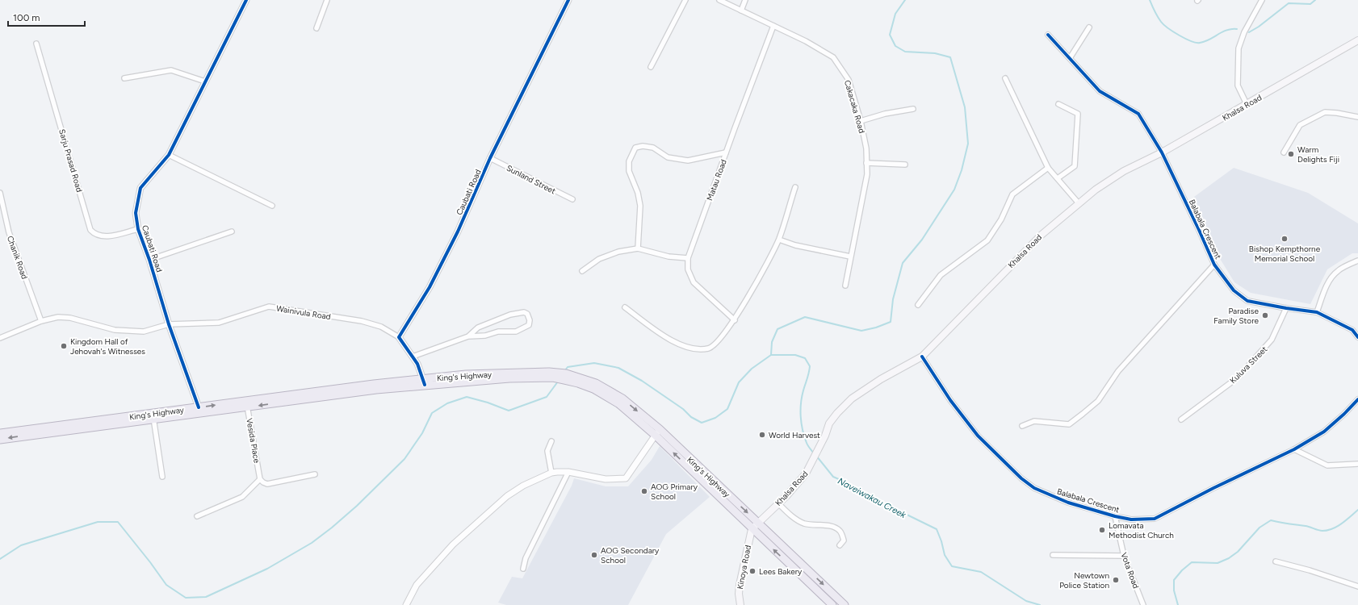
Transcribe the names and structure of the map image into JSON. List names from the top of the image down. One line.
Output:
{"streets":{"highway":["King's Highway"],"main road":["Khalsa Road","Kinoya Road"],"street":["Cakacaka Road","Sarju Prasad Road","Sunland Street","Matau Road","Caubati Road","Balabala Crescent","Chanik Road","Wainivula Road","Kuluva Street","Vesida Place","Vota Road"]},"crossings":[["Cakacaka Road","Matau Road"],["Khalsa Road","Balabala Crescent"],["Khalsa Road","King's Highway"],["Khalsa Road","Kinoya Road"],["Sarju Prasad Road","Caubati Road"],["Sunland Street","Caubati Road"],["Caubati Road","Wainivula Road"],["Caubati Road","King's Highway"],["Balabala Crescent","Kuluva Street"],["Balabala Crescent","Vota Road"],["Chanik Road","Wainivula Road"],["King's Highway","Vesida Place"],["King's Highway","Kinoya Road"]],"water":["Naveiwakau Creek"],"places":["Warm Delights Fiji","Bishop Kempthorne Memorial School","Paradise Family Store","Kingdom Hall of Jehovah's Witnesses","World Harvest","AOG Primary School","Lomavata Methodist Church","AOG Secondary School","Lees Bakery","Newtown Police Station"],"scale_bar":"100 m"}
